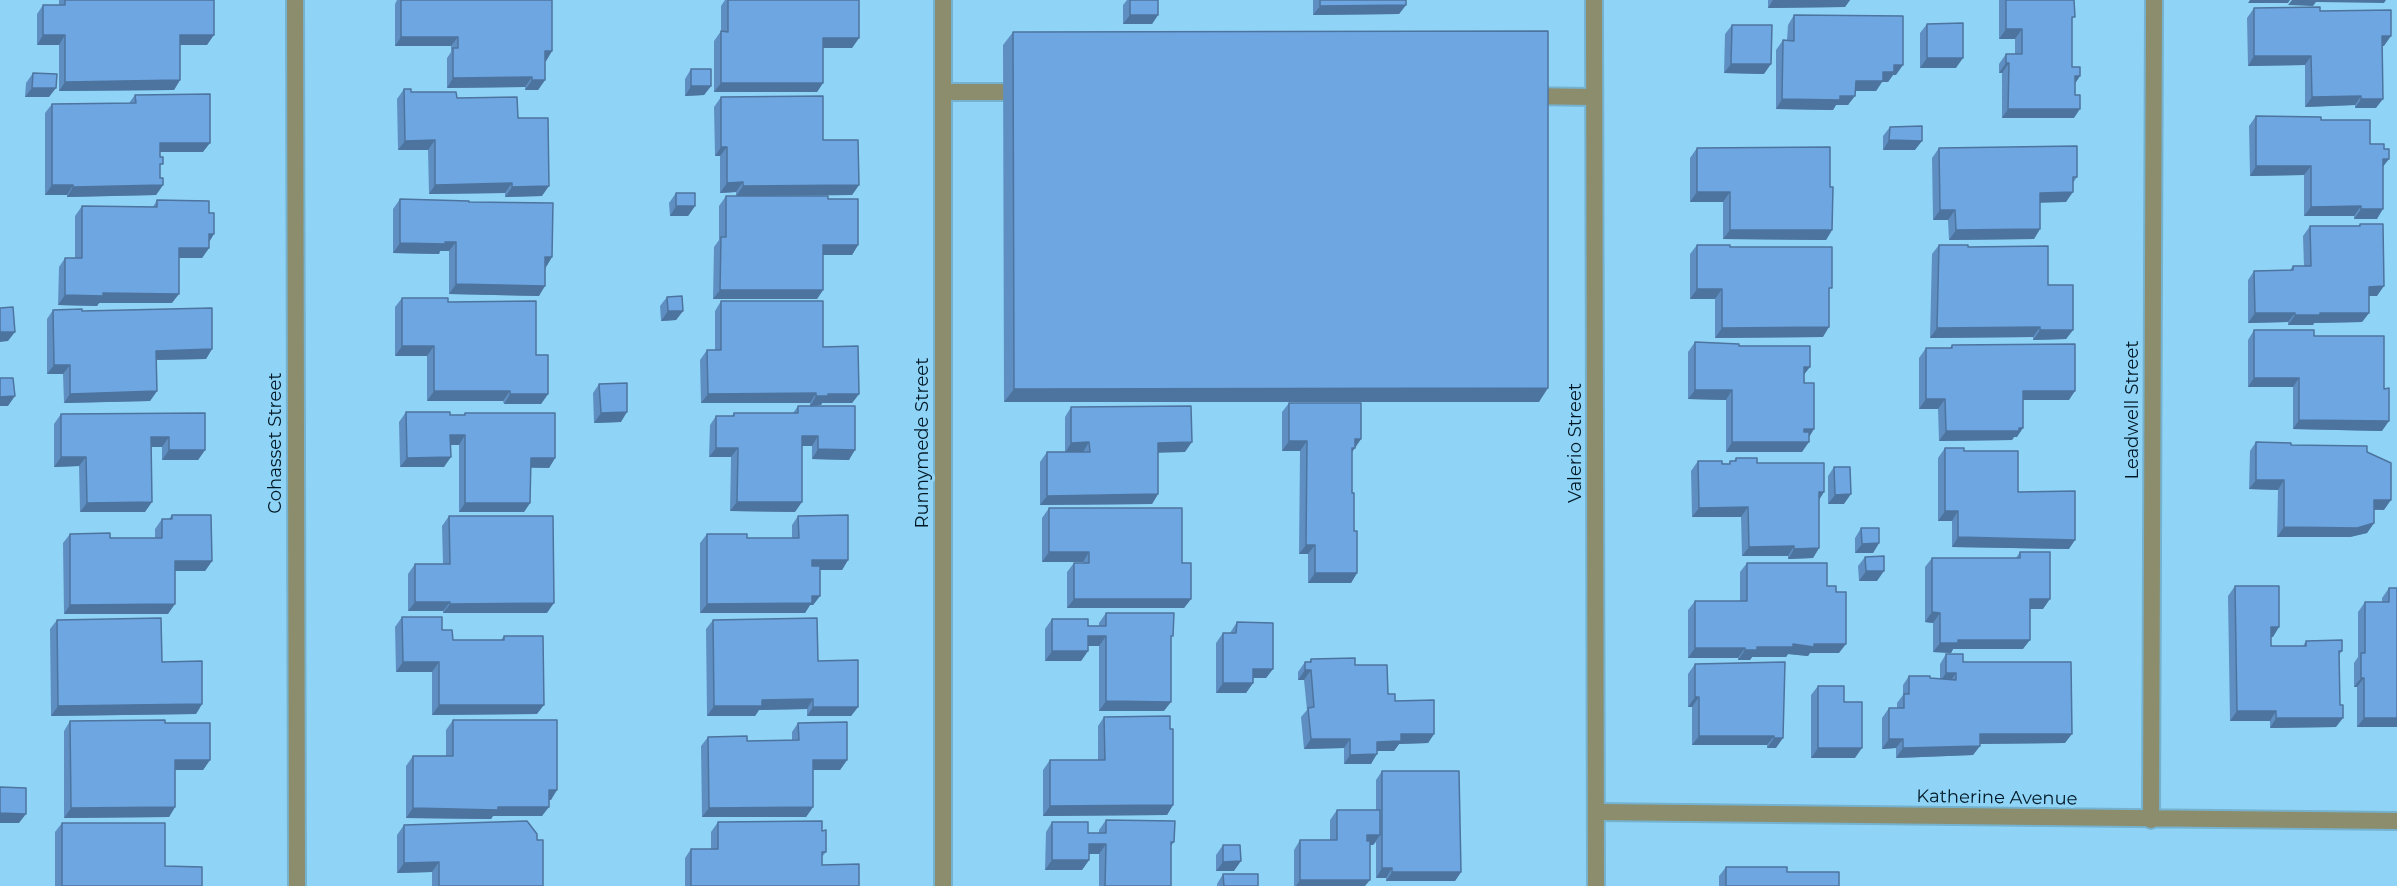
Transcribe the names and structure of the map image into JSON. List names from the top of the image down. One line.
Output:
{"streets":{"street":["Leadwell Street","Cohasset Street","Runnymede Street","Valerio Street","Katherine Avenue"]},"crossings":[["Leadwell Street","Katherine Avenue"],["Valerio Street","Katherine Avenue"]]}
